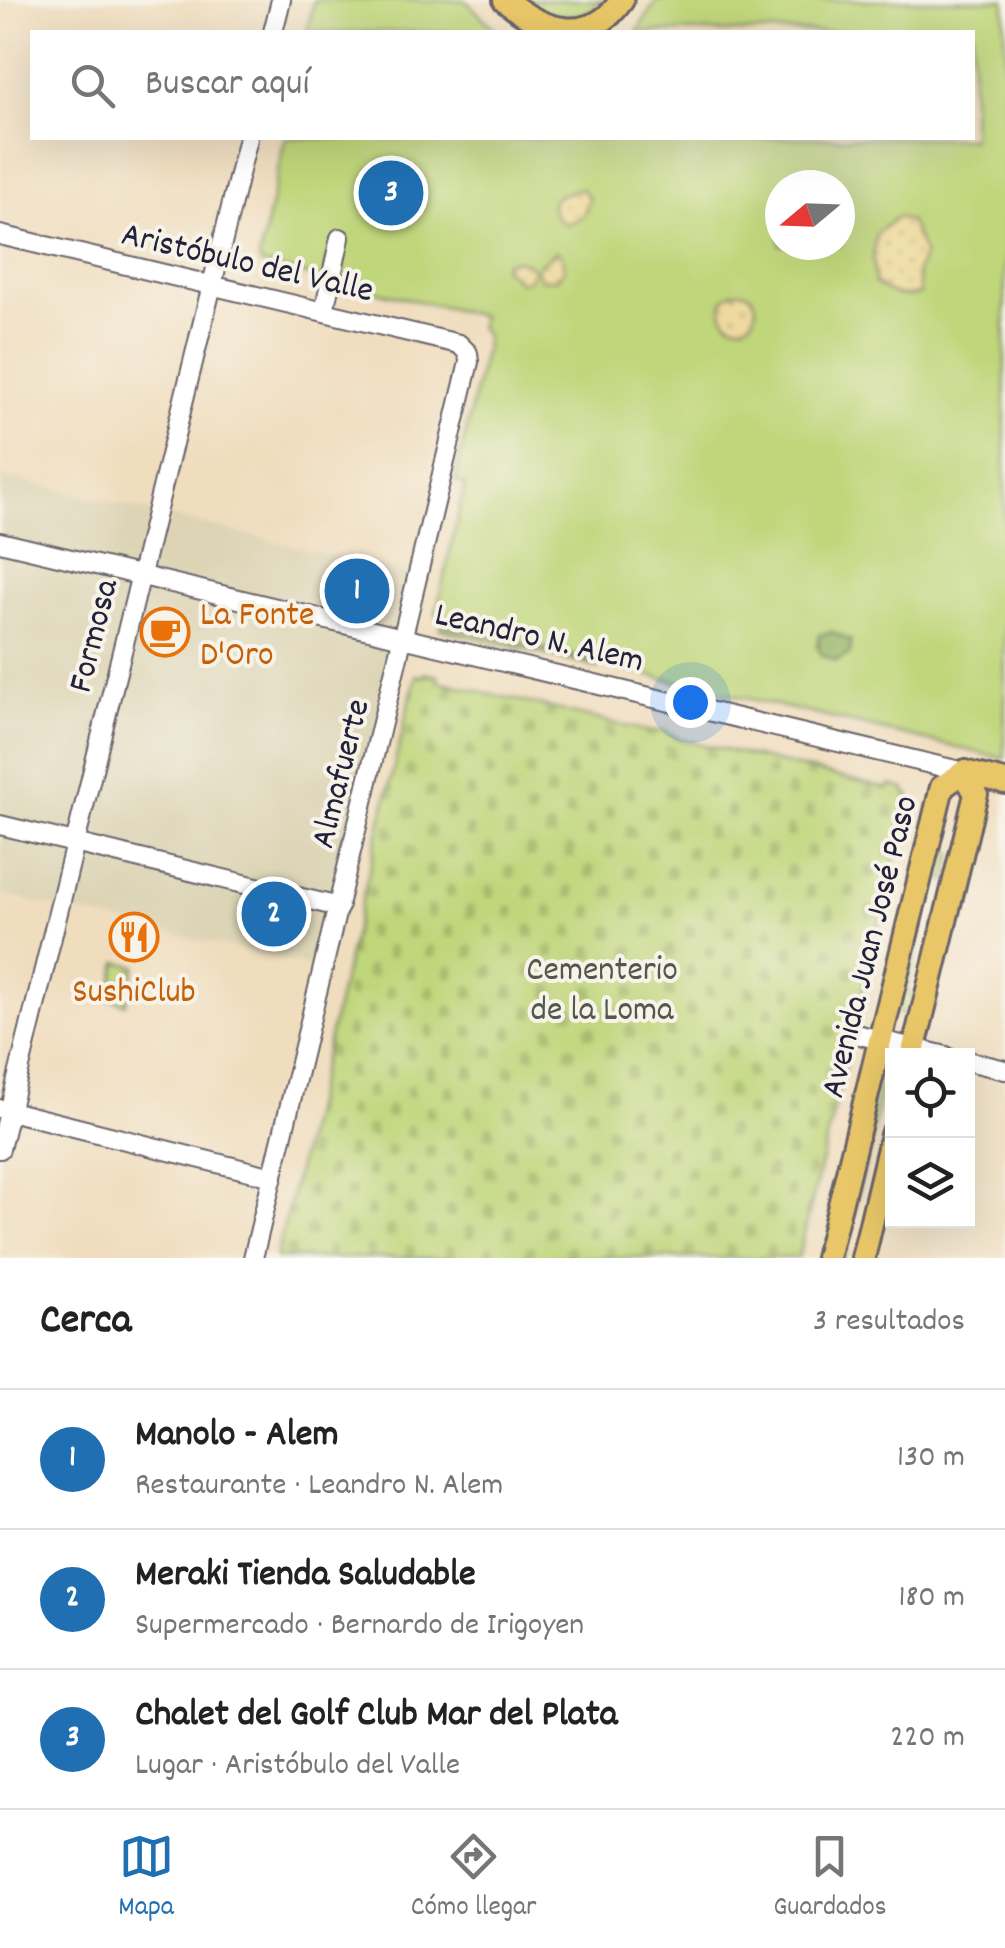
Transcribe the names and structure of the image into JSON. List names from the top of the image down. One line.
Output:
{"streets":{"main road":["Leandro N. Alem","Avenida Juan José Paso"],"street":["Aristóbulo del Valle","Formosa","Almafuerte"]},"crossings":[["Aristóbulo del Valle","Formosa"],["Aristóbulo del Valle","Almafuerte"],["Formosa","Leandro N. Alem"],["Leandro N. Alem","Almafuerte"],["Leandro N. Alem","Avenida Juan José Paso"]],"parks":["Cementerio de la Loma"],"places":{"cafe":["La Fonte D'Oro"],"restaurant":["SushiClub"]},"north":"left","page":{"search":"Buscar aquí","pins":["3","1","2"],"heading":["Cerca","3 resultados"],"list":[{"mark":"1","name":"Manolo - Alem","note":"Restaurante · Leandro N. Alem","value":"130 m"},{"mark":"2","name":"Meraki Tienda Saludable","note":"Supermercado · Bernardo de Irigoyen","value":"180 m"},{"mark":"3","name":"Chalet del Golf Club Mar del Plata","note":"Lugar · Aristóbulo del Valle","value":"220 m"}],"nav":["Mapa","Cómo llegar","Guardados"]}}
